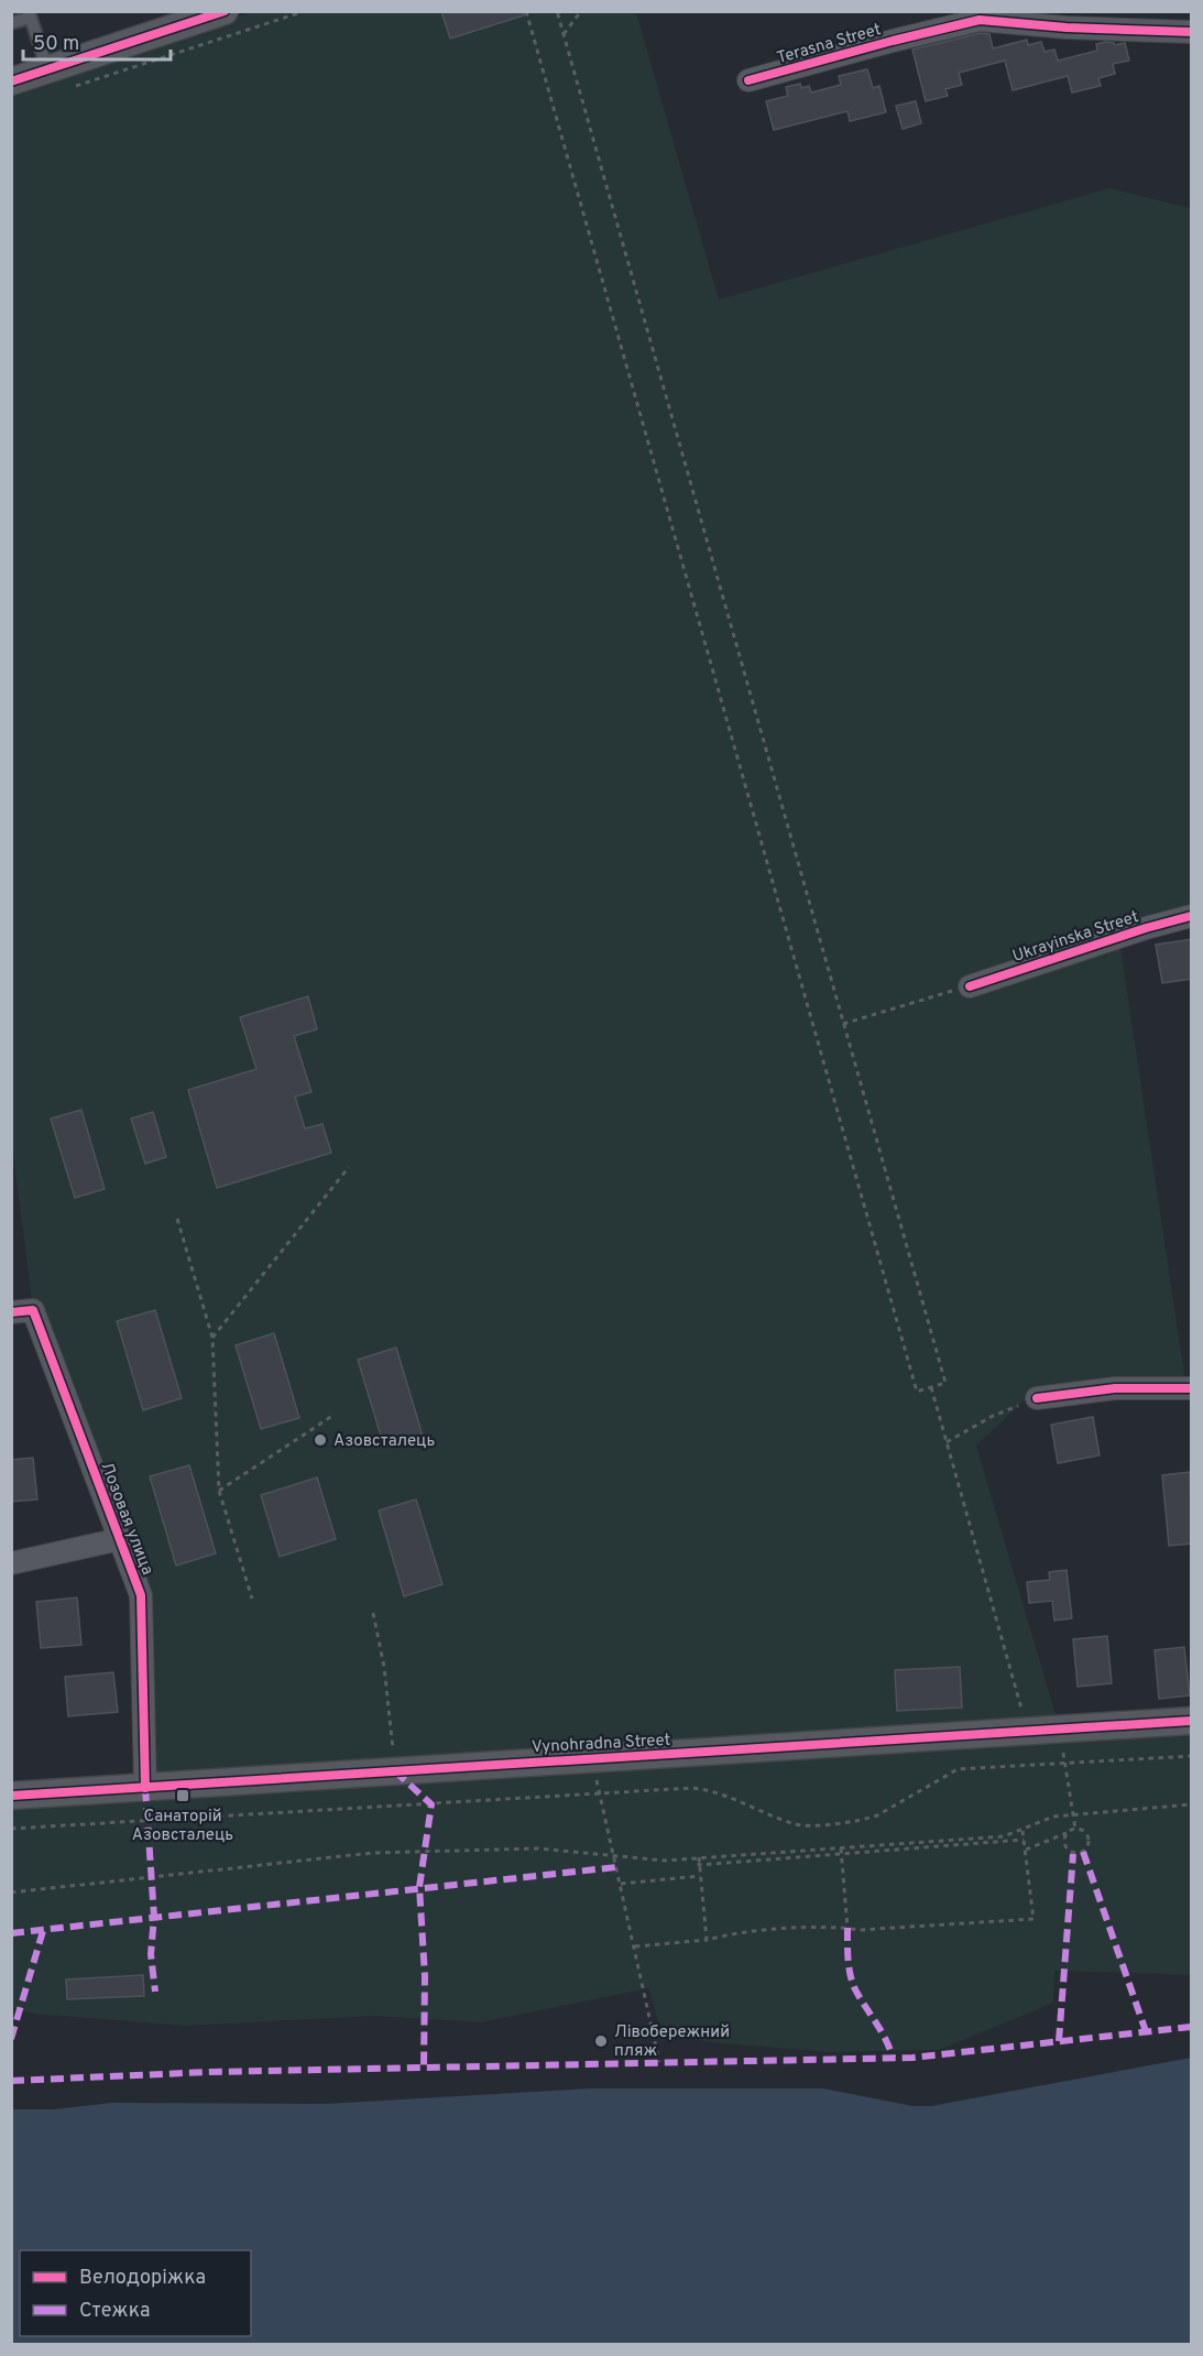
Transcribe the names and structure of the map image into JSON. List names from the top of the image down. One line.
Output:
{"streets":{"street":["Terasna Street","Ukrayinska Street","Лозовая улица","Vynohradna Street"]},"crossings":[["Лозовая улица","Vynohradna Street"]],"places":{"other":["Азовсталець","Лівобережний пляж"],"transit":["Санаторій Азовсталець"]},"legend":["Велодоріжка","Стежка"],"scale_bar":"50 m"}
